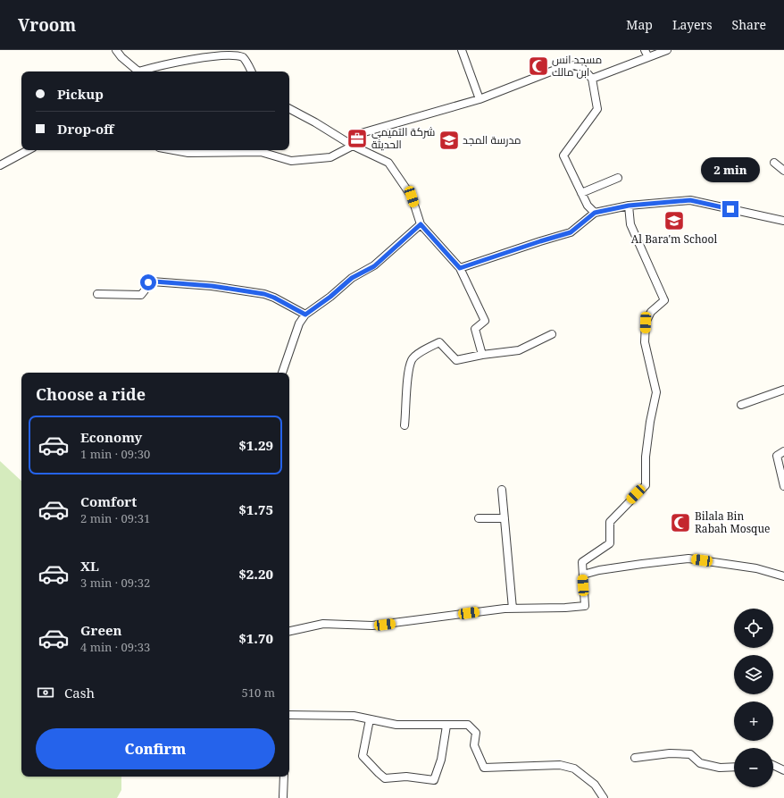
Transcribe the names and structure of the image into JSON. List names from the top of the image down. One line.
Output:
{"places":{"mosque":["مسجد انس ابن مالك","Bilala Bin Rabah Mosque"],"office":["شركة التميمي الحديثة"],"school or university":["مدرسة المجد","Al Bara'm School"]},"page":{"header":"Vroom","nav":["Map","Layers","Share"],"banner":["Pickup","Drop-off"],"bubble":"2 min","heading":"Choose a ride","list":[{"name":"Economy","note":"1 min · 09:30","value":"$1.29"},{"name":"Comfort","note":"2 min · 09:31","value":"$1.75"},{"name":"XL","note":"3 min · 09:32","value":"$2.20"},{"name":"Green","note":"4 min · 09:33","value":"$1.70"}],"map_buttons":["+","−"],"pay":["Cash","510 m"],"buttons":"Confirm"}}
